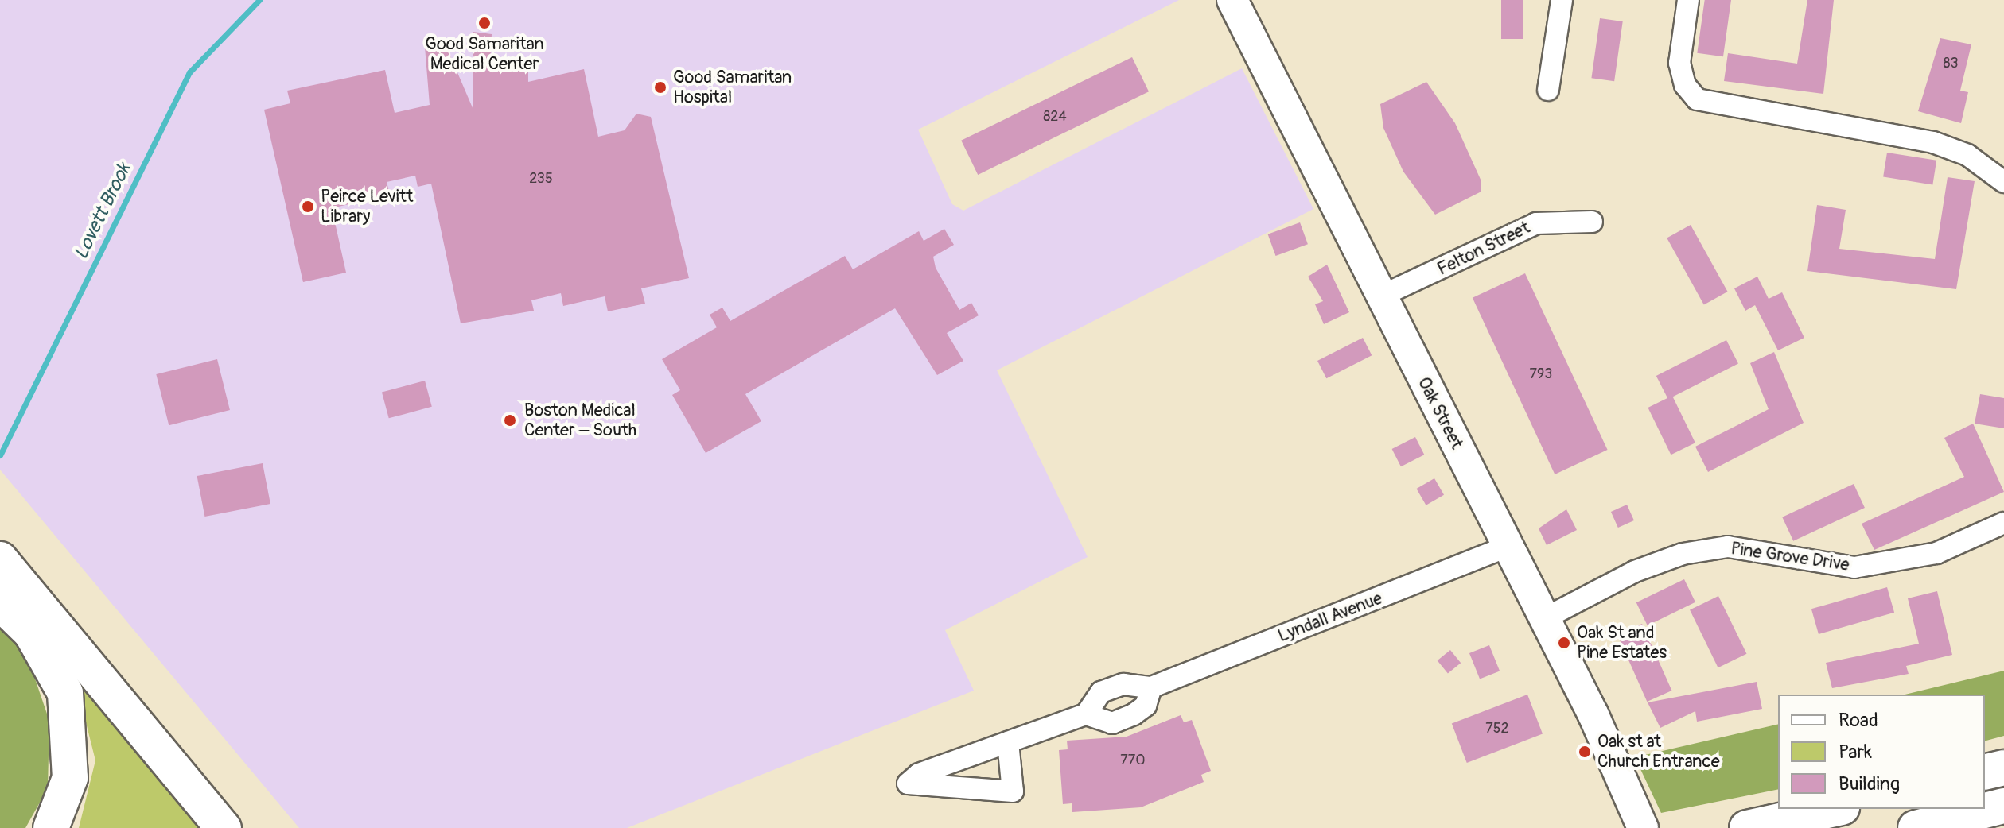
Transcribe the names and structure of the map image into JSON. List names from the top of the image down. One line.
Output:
{"streets":{"main road":["Oak Street"],"street":["Felton Street","Pine Grove Drive","Lyndall Avenue"]},"crossings":[["Felton Street","Oak Street"],["Oak Street","Pine Grove Drive"],["Oak Street","Lyndall Avenue"]],"water":["Lovett Brook"],"places":["Good Samaritan Medical Center","Good Samaritan Hospital","Peirce Levitt Library","Boston Medical Center – South","Oak St and Pine Estates","Oak st at Church Entrance"],"house_numbers":["83","824","235","793","752","770"],"legend":["Road","Park","Building"]}
